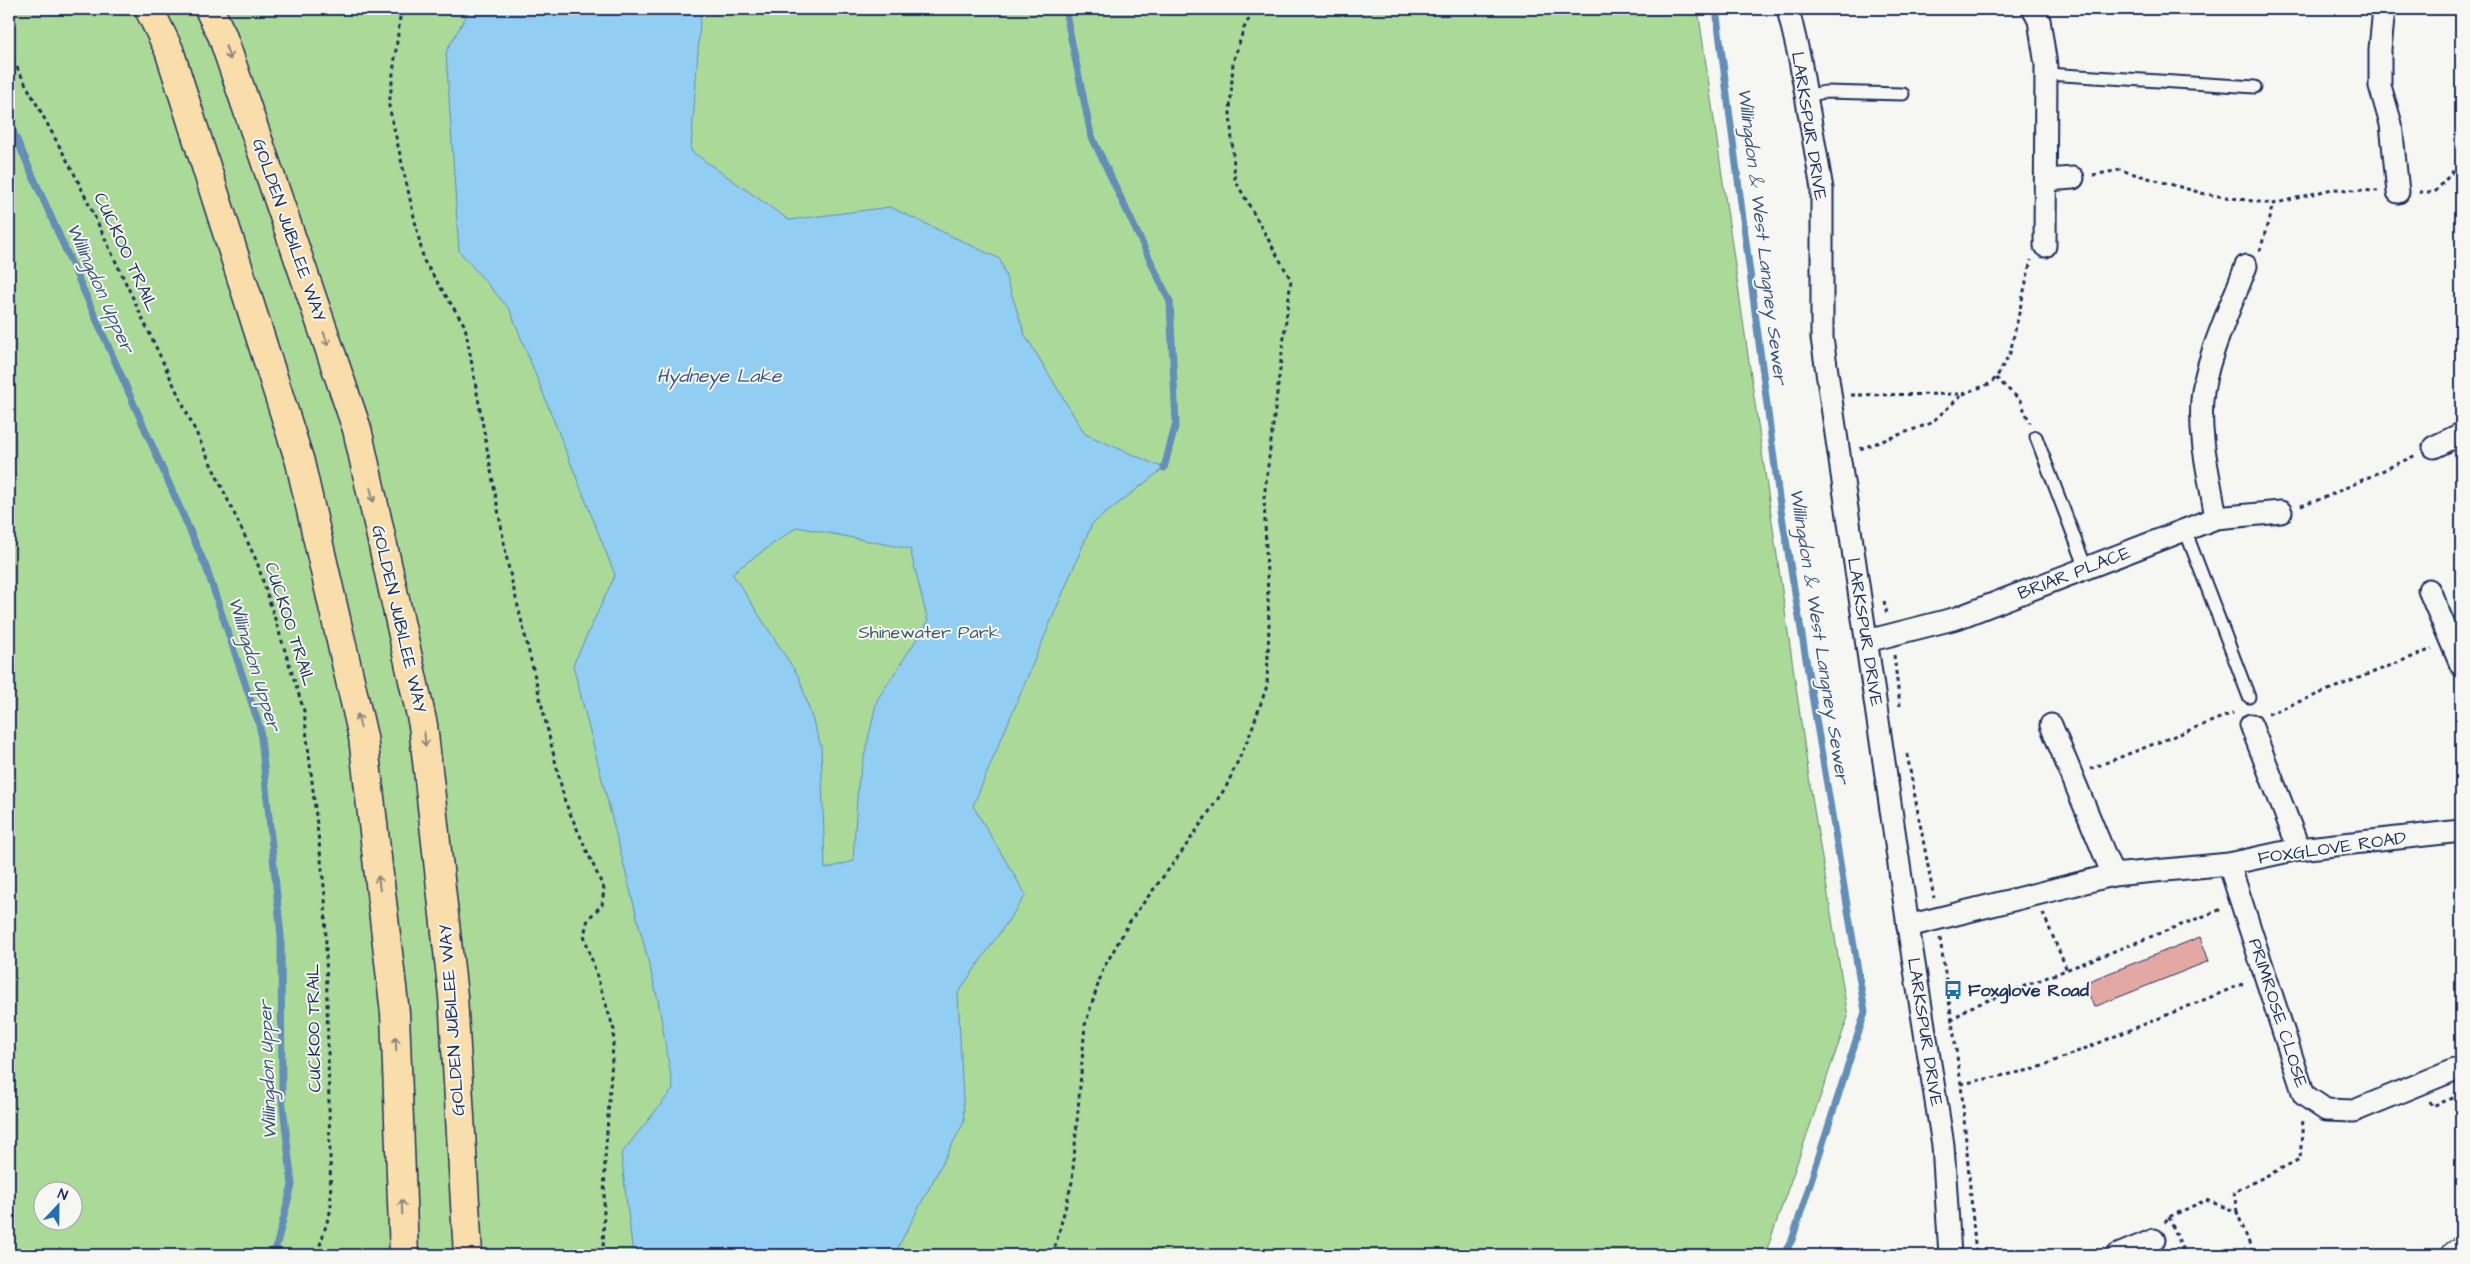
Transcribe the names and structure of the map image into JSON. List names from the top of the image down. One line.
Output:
{"streets":{"highway":["GOLDEN JUBILEE WAY"],"street":["LARKSPUR DRIVE","BRIAR PLACE","FOXGLOVE ROAD","PRIMROSE CLOSE"],"path":["CUCKOO TRAIL"]},"crossings":[["LARKSPUR DRIVE","BRIAR PLACE"],["LARKSPUR DRIVE","FOXGLOVE ROAD"],["FOXGLOVE ROAD","PRIMROSE CLOSE"]],"water":["Willingdon & West Langney Sewer","Willingdon Upper","Hydneye Lake"],"parks":["Shinewater Park"],"places":{"bus stop":["Foxglove Road"]},"north":"top"}
